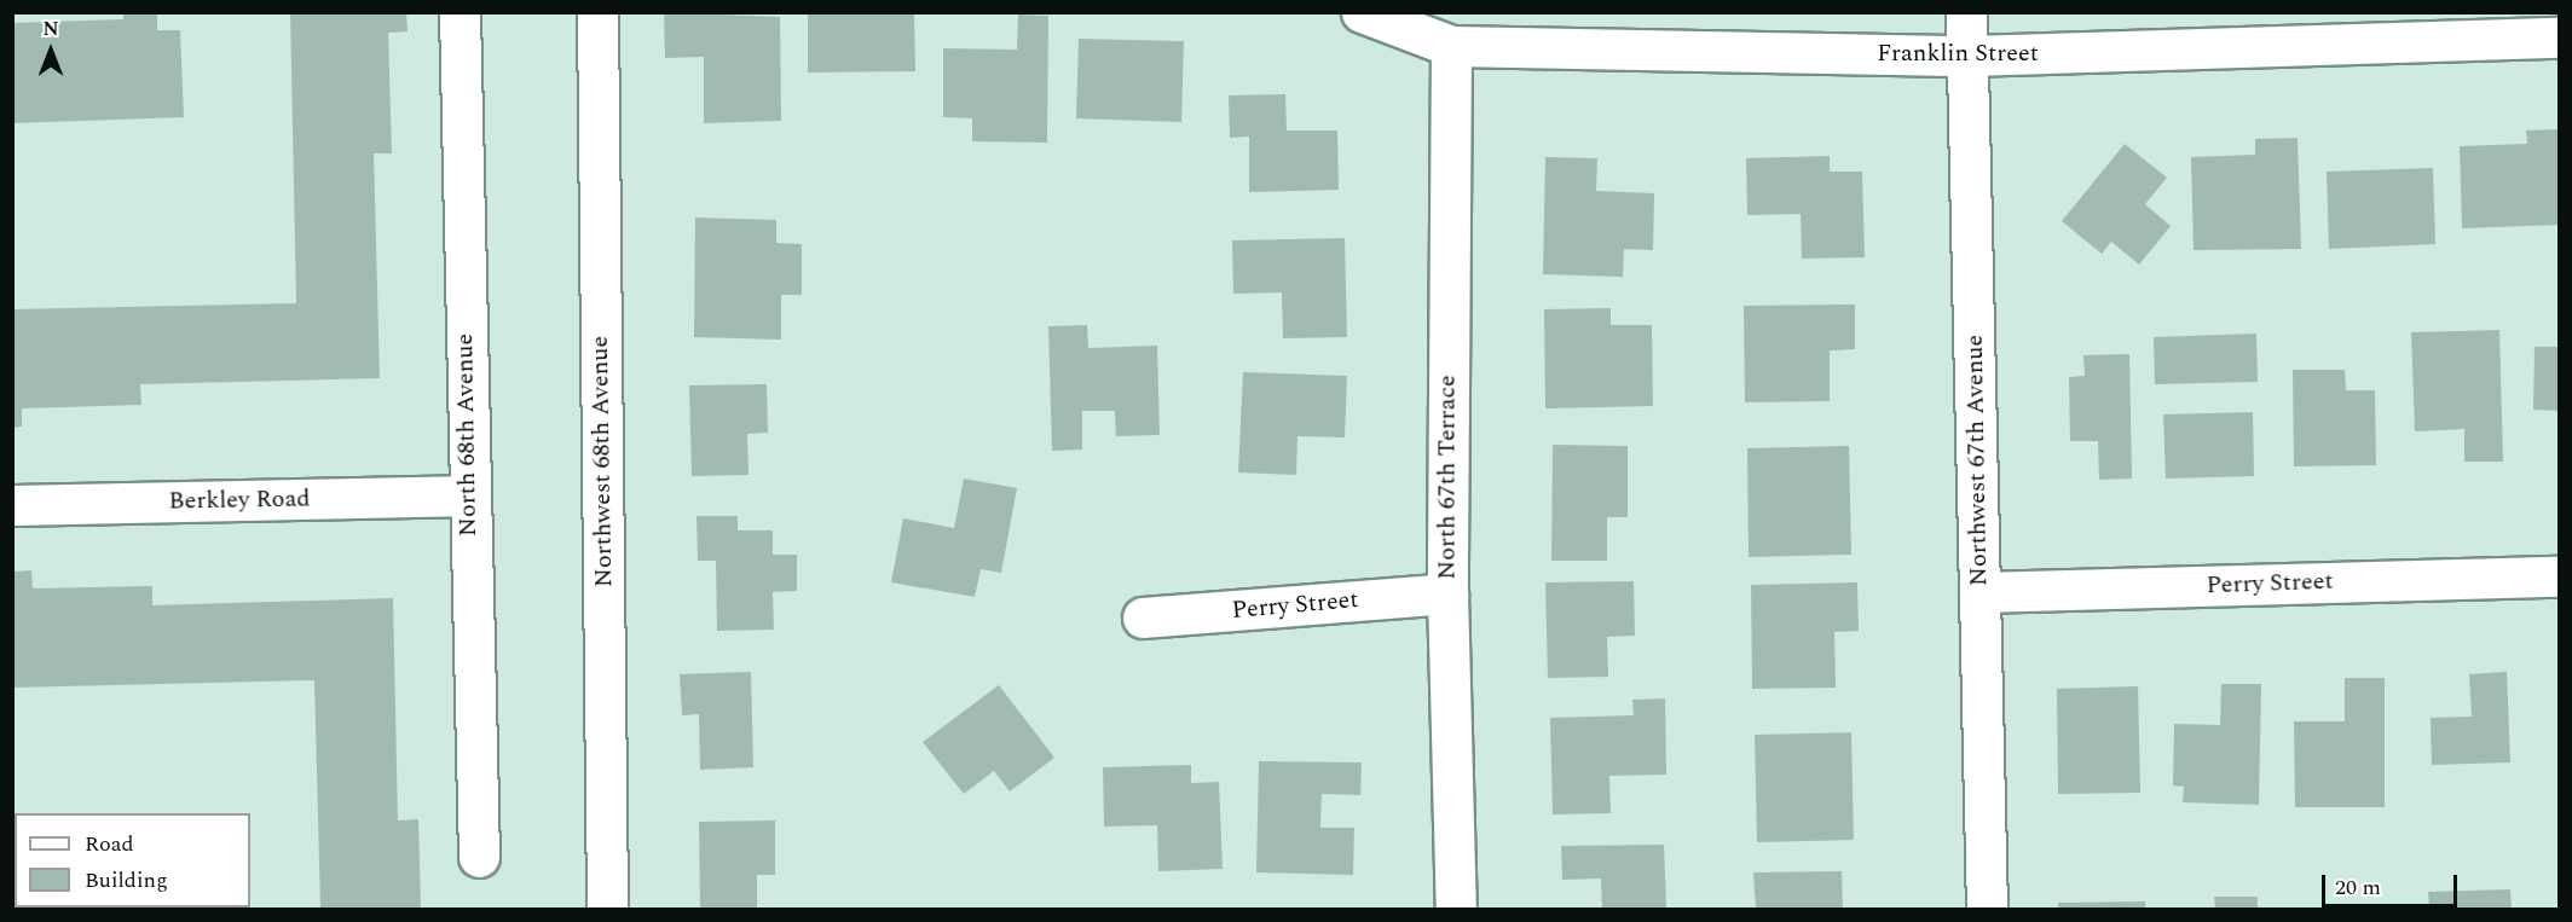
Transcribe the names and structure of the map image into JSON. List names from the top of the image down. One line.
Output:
{"streets":{"street":["Franklin Street","North 68th Avenue","Northwest 67th Avenue","Northwest 68th Avenue","North 67th Terrace","Berkley Road","Perry Street"]},"crossings":[["Franklin Street","Northwest 67th Avenue"],["Franklin Street","North 67th Terrace"],["North 68th Avenue","Berkley Road"],["Northwest 67th Avenue","Perry Street"],["North 67th Terrace","Perry Street"]],"legend":["Road","Building"],"scale_bar":"20 m","north":"top"}
